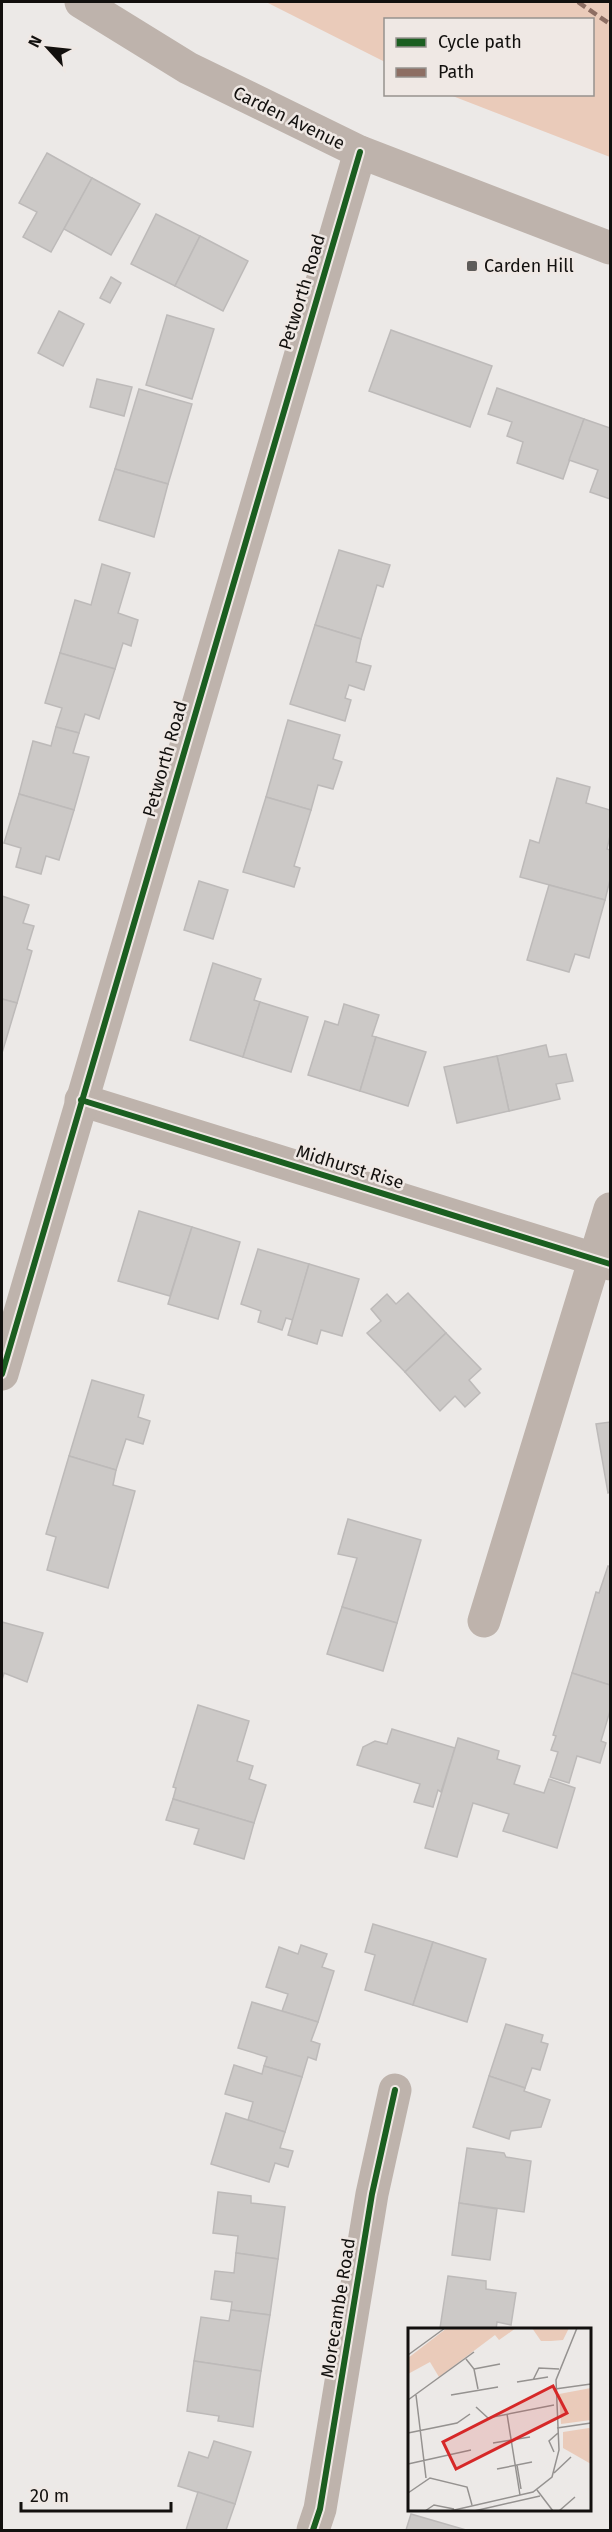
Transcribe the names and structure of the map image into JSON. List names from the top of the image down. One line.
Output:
{"streets":{"street":["Carden Avenue","Petworth Road","Midhurst Rise","Morecambe Road"]},"crossings":[["Carden Avenue","Petworth Road"],["Petworth Road","Midhurst Rise"]],"places":{"transit":["Carden Hill"]},"legend":["Cycle path","Path"],"scale_bar":"20 m","north":"top left"}
